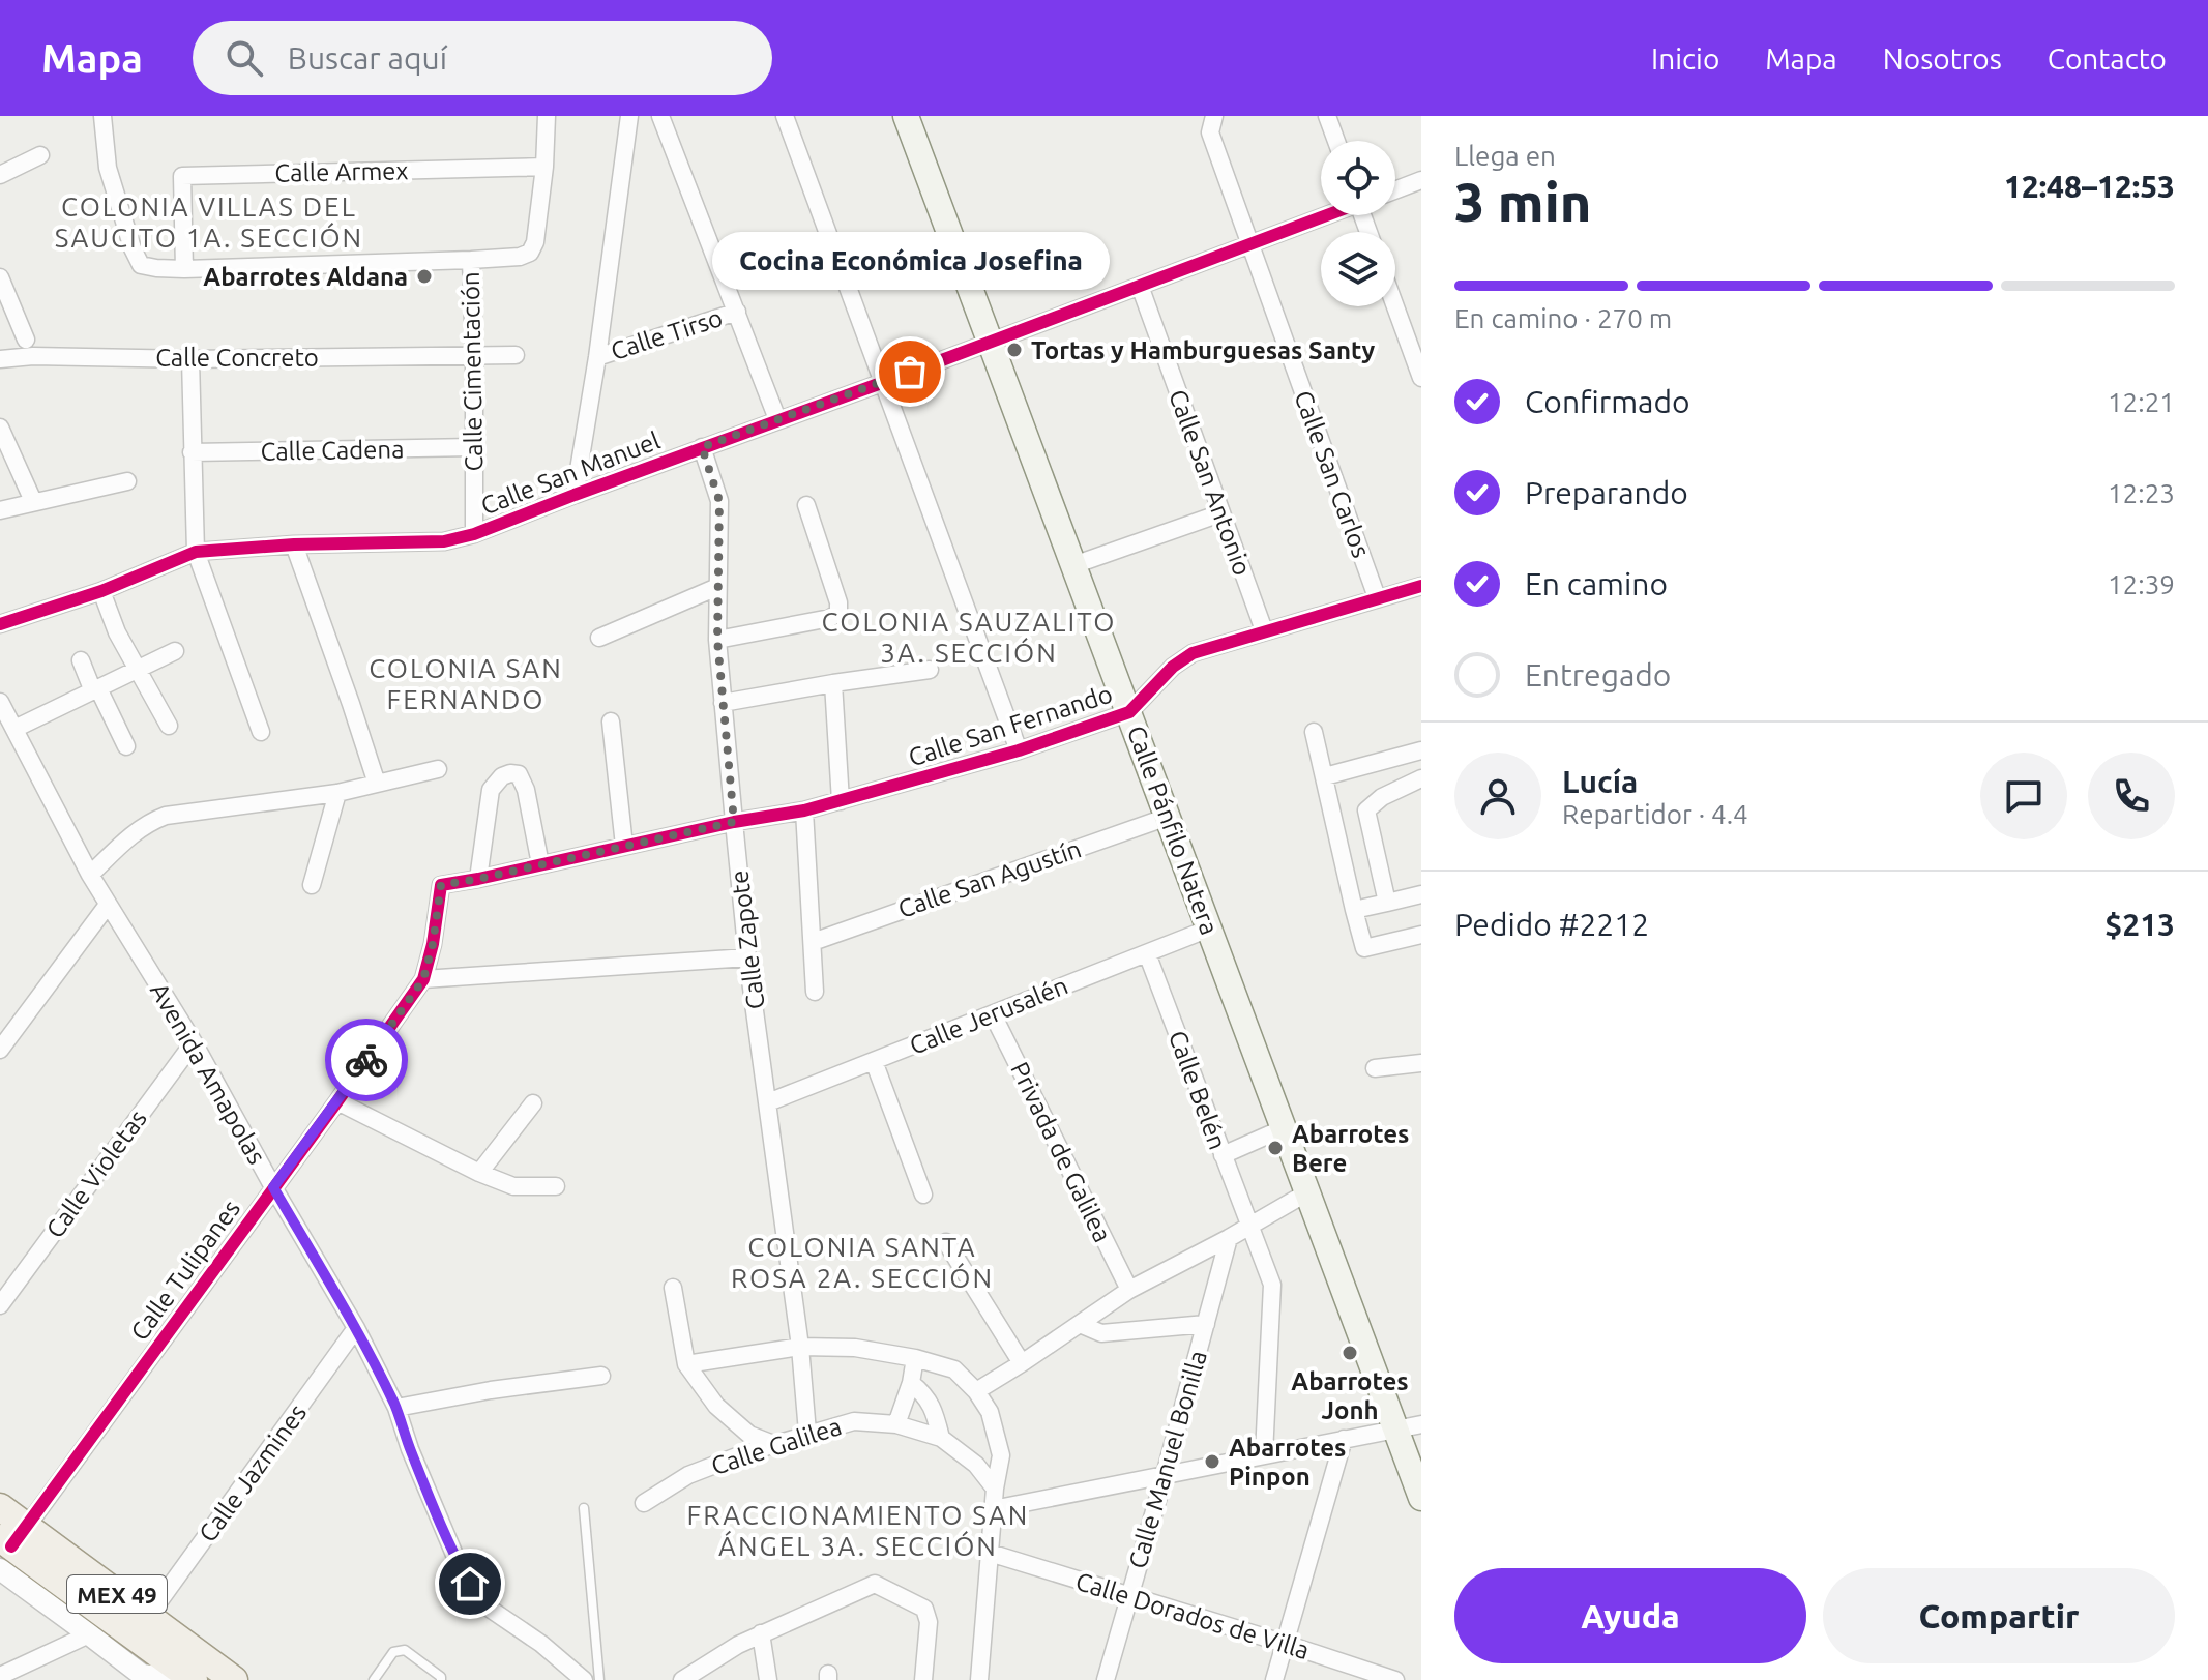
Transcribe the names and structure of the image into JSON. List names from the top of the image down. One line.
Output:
{"streets":{"main road":["Calle Pánfilo Natera","MEX 49"],"street":["Calle Armex","Calle Tirso","Calle Concreto","Calle Cimentación","Calle Cadena","Calle San Manuel","Calle San Carlos","Calle San Antonio","Calle San Fernando","Calle San Agustín","Calle Zapote","Calle Jerusalén","Avenida Amapolas","Calle Belén","Privada de Galilea","Calle Violetas","Calle Tulipanes","Calle Galilea","Calle Manuel Bonilla","Calle Jazmines","Calle Dorados de Villa"]},"crossings":[["Calle Concreto","Calle Cimentación"],["Calle Cimentación","Calle Cadena"],["Calle Cimentación","Calle San Manuel"],["Calle San Manuel","Calle San Carlos"],["Calle San Manuel","Calle San Antonio"],["Calle San Manuel","Calle Pánfilo Natera"],["Calle San Manuel","Calle Zapote"],["Calle San Carlos","Calle San Fernando"],["Calle San Antonio","Calle San Fernando"],["Calle San Fernando","Calle Pánfilo Natera"],["Calle San Fernando","Calle Zapote"],["Calle San Fernando","Calle Tulipanes"],["Calle Pánfilo Natera","Calle San Agustín"],["Calle Pánfilo Natera","Calle Jerusalén"],["Calle Zapote","Calle Jerusalén"],["Calle Zapote","Calle Galilea"],["Calle Jerusalén","Calle Belén"],["Calle Jerusalén","Privada de Galilea"],["Avenida Amapolas","Calle Violetas"],["Avenida Amapolas","Calle Tulipanes"],["Avenida Amapolas","Calle Jazmines"],["Calle Tulipanes","MEX 49"],["Calle Manuel Bonilla","Calle Dorados de Villa"],["Calle Jazmines","MEX 49"]],"districts":["COLONIA VILLAS DEL SAUCITO 1A. SECCIÓN","COLONIA SAUZALITO 3A. SECCIÓN","COLONIA SAN FERNANDO","COLONIA SANTA ROSA 2A. SECCIÓN","FRACCIONAMIENTO SAN ÁNGEL 3A. SECCIÓN"],"places":["Abarrotes Aldana","Tortas y Hamburguesas Santy","Cocina Económica Josefina","Abarrotes Bere","Abarrotes Jonh","Abarrotes Pinpon"],"page":{"header":"Mapa","search":"Buscar aquí","nav":["Inicio","Mapa","Nosotros","Contacto"],"heading":["3 min","Llega en","12:48–12:53"],"panel":["Lucía","Repartidor · 4.4","Pedido #2212","$213"],"bubble":"Cocina Económica Josefina","bar":"En camino · 270 m","list":[["Confirmado","12:21"],["Preparando","12:23"],["En camino","12:39"],"Entregado"],"buttons":["Ayuda","Compartir"]}}
